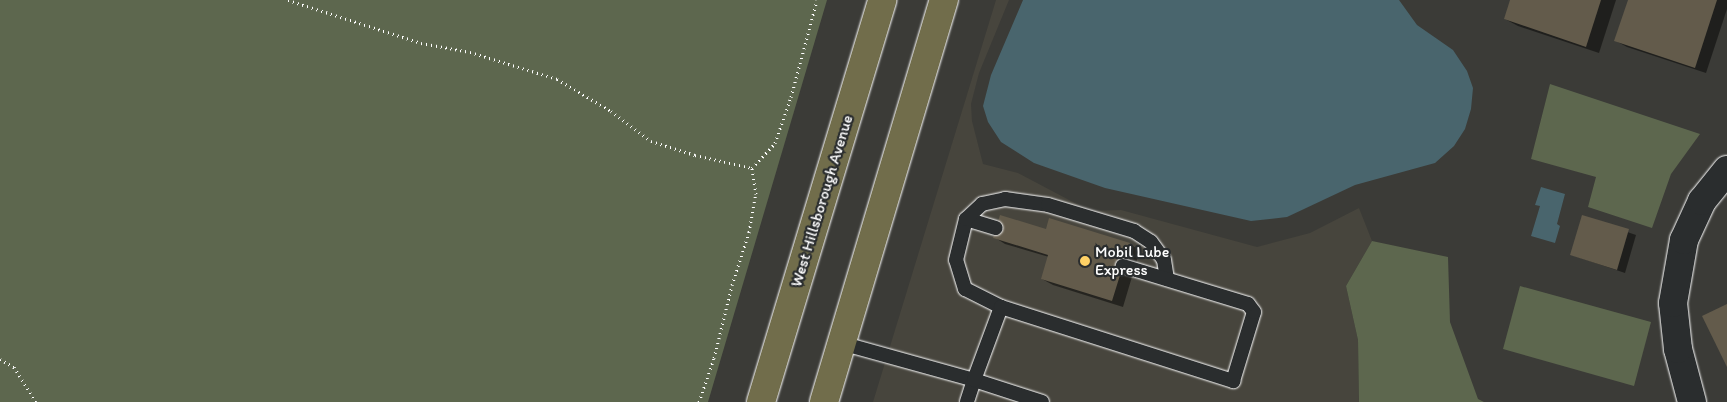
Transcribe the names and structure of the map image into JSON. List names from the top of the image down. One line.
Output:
{"streets":{"main road":["West Hillsborough Avenue"]},"places":["Mobil Lube Express"]}
